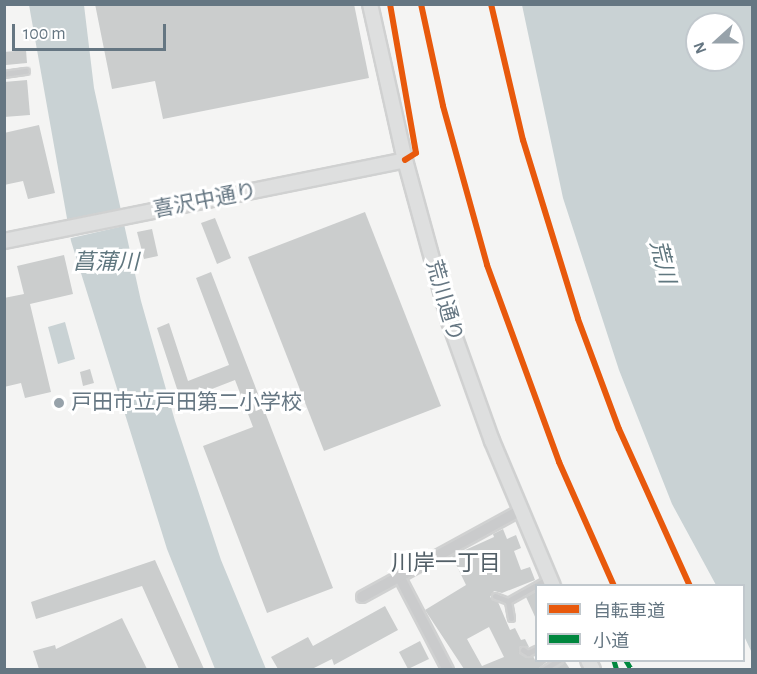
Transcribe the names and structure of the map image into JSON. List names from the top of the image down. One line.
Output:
{"streets":{"street":["喜沢中通り","荒川通り"]},"crossings":[["喜沢中通り","荒川通り"]],"districts":["川岸一丁目"],"water":["荒川","菖蒲川"],"places":["戸田市立戸田第二小学校"],"legend":["自転車道","小道"],"scale_bar":"100 m","north":"left"}
